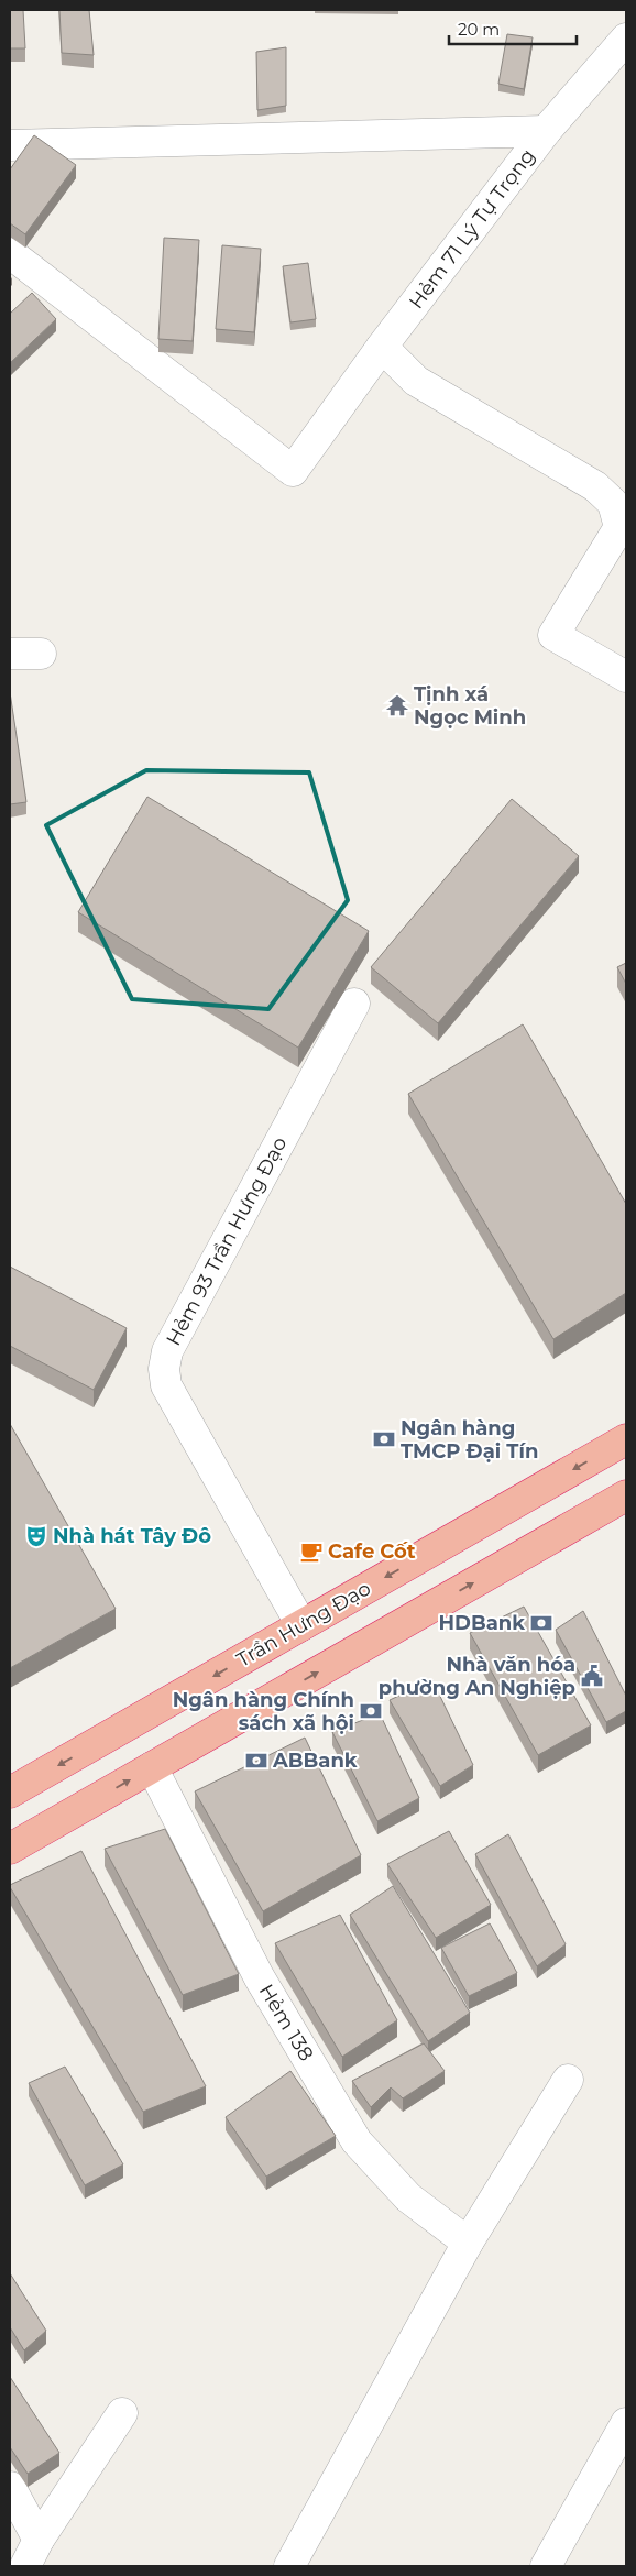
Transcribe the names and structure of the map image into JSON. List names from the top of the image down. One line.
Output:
{"streets":{"highway":["Trần Hưng Đạo"],"street":["Hẻm 71 Lý Tự Trọng","Hẻm 93 Trần Hưng Đạo","Hẻm 138"]},"crossings":[["Hẻm 93 Trần Hưng Đạo","Trần Hưng Đạo"]],"places":{"temple":["Tịnh xá Ngọc Minh"],"bank":["Ngân hàng TMCP Đại Tín","HDBank","Ngân hàng Chính sách xã hội","ABBank"],"theatre":["Nhà hát Tây Đô"],"cafe":["Cafe Cốt"],"public building":["Nhà văn hóa phường An Nghiệp"]},"scale_bar":"20 m"}
